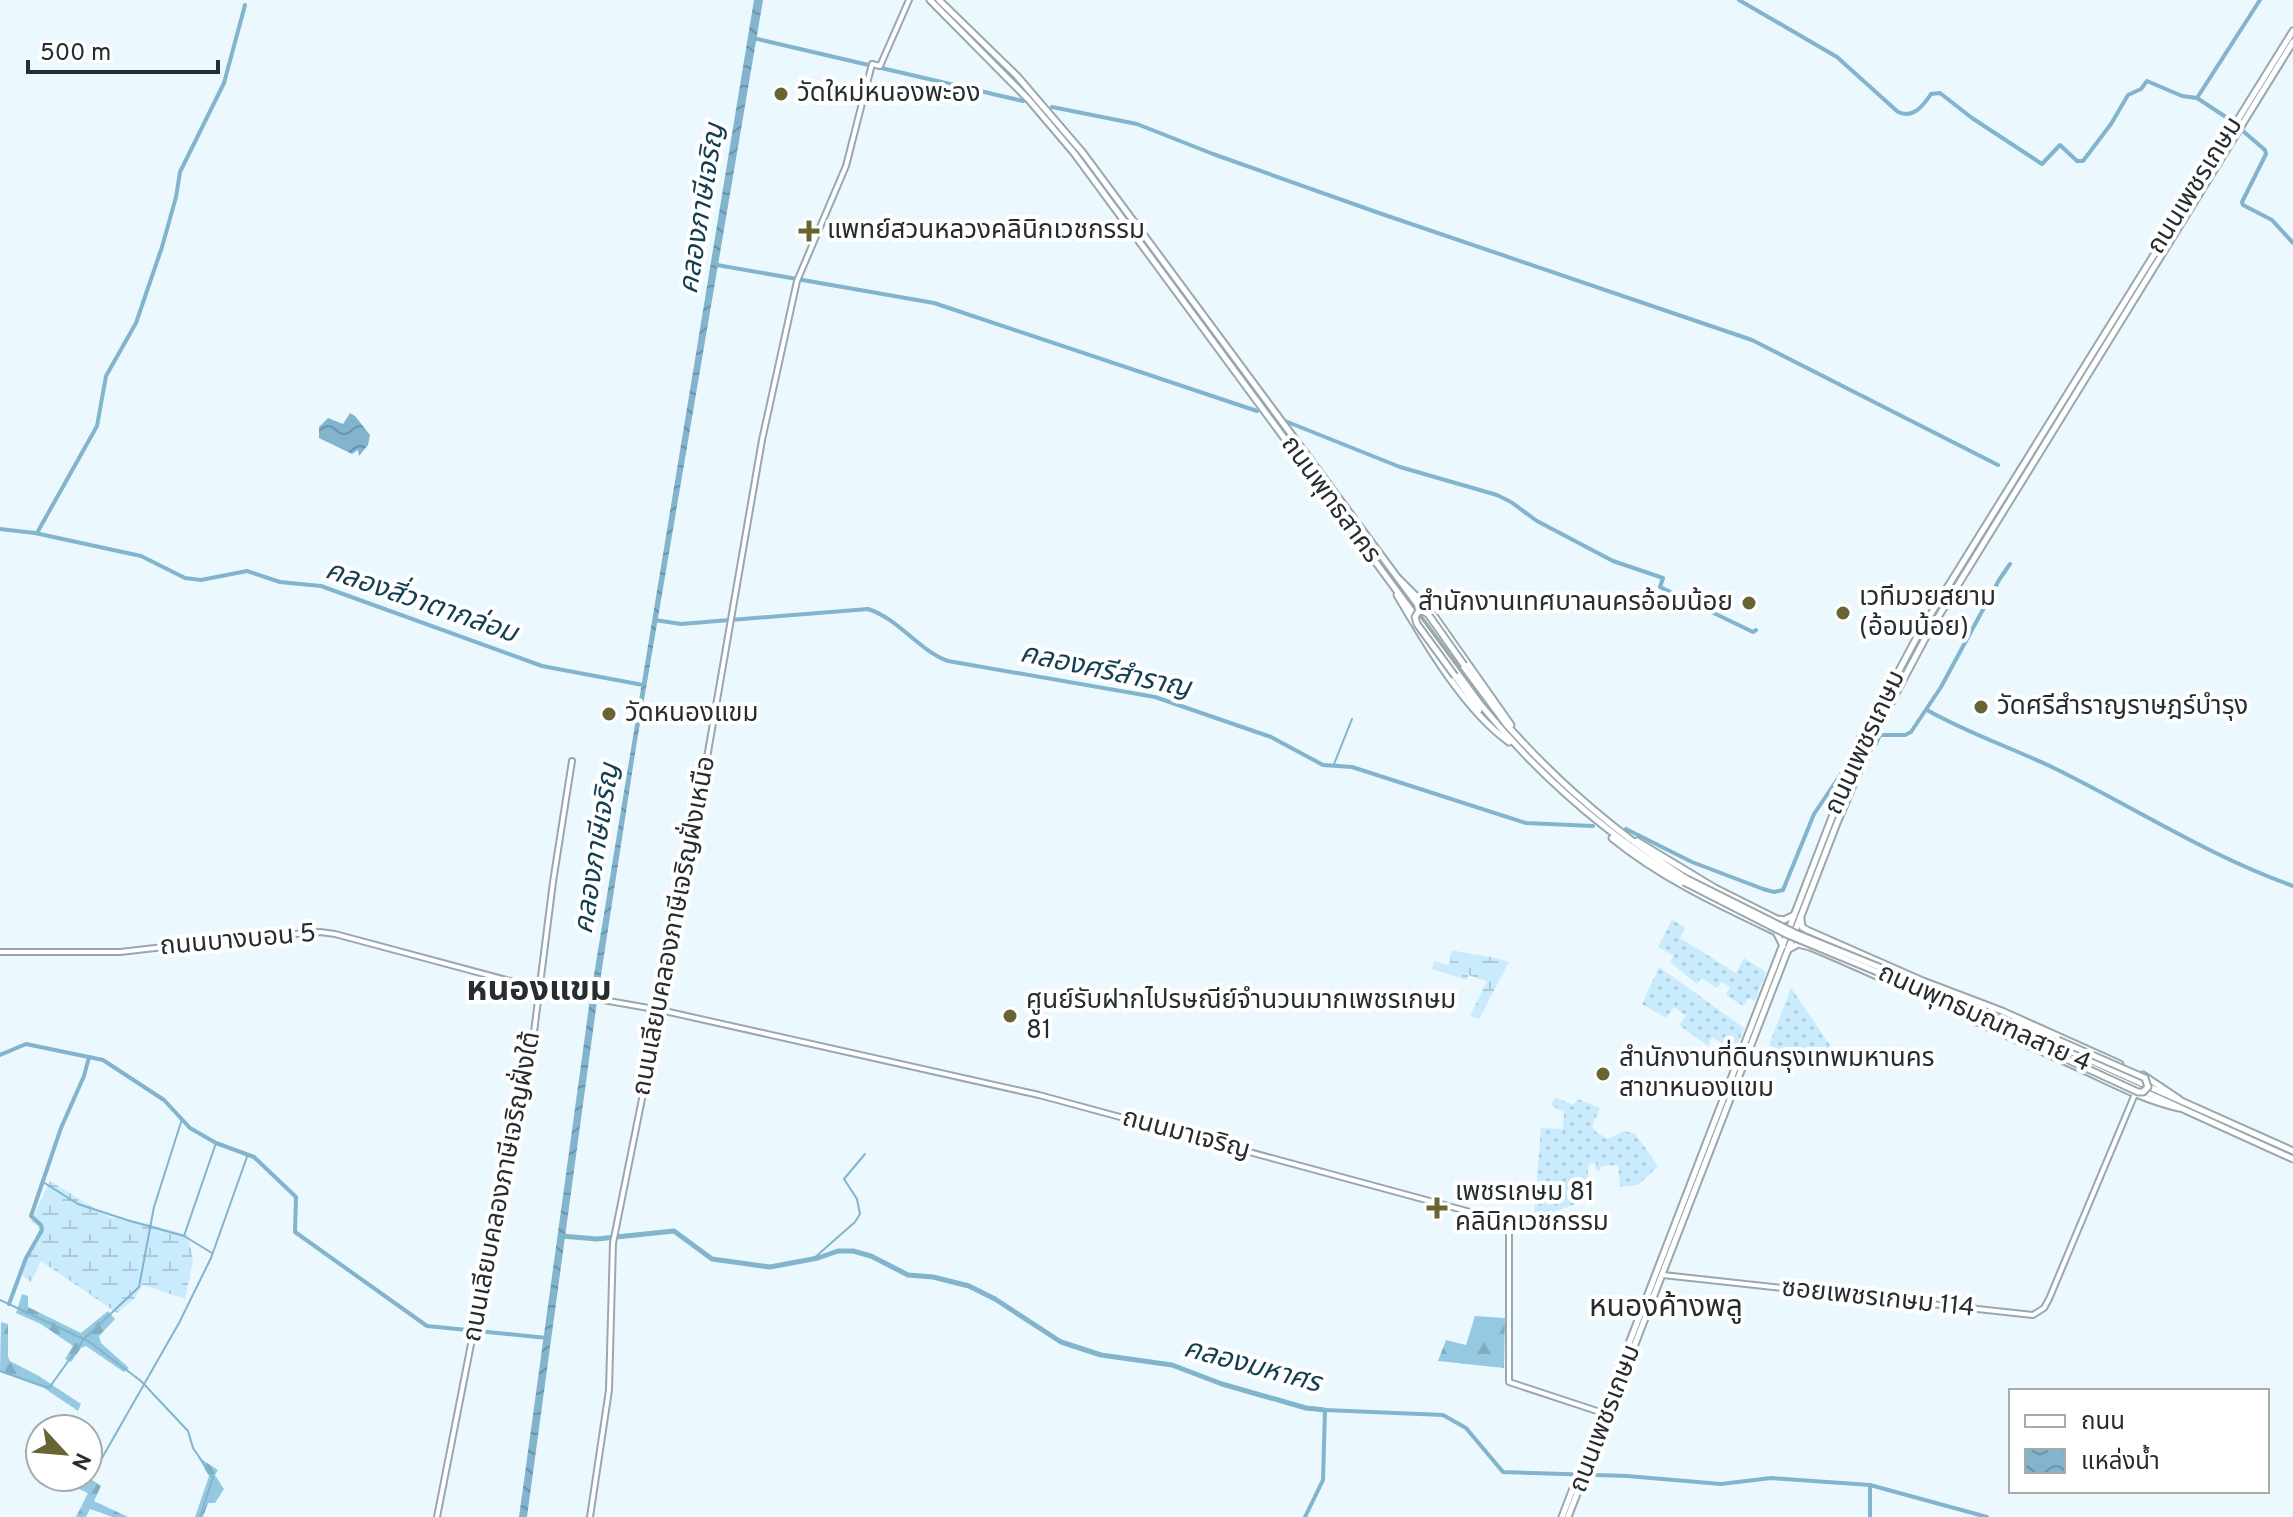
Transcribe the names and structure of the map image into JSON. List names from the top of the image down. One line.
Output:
{"streets":{"main road":["ถนนเพชรเกษม","ถนนพุทธสาคร","ถนนเลียบคลองภาษีเจริญฝั่งเหนือ","ถนนบางบอน 5","ถนนพุทธมณฑลสาย 4","ถนนมาเจริญ","ถนนเลียบคลองภาษีเจริญฝั่งใต้","ซอยเพชรเกษม 114"]},"crossings":[["ถนนเพชรเกษม","ถนนพุทธมณฑลสาย 4"],["ถนนเพชรเกษม","ถนนมาเจริญ"],["ถนนเพชรเกษม","ซอยเพชรเกษม 114"],["ถนนพุทธสาคร","ถนนพุทธมณฑลสาย 4"],["ถนนเลียบคลองภาษีเจริญฝั่งเหนือ","ถนนมาเจริญ"],["ถนนบางบอน 5","ถนนมาเจริญ"],["ถนนบางบอน 5","ถนนเลียบคลองภาษีเจริญฝั่งใต้"],["ถนนพุทธมณฑลสาย 4","ซอยเพชรเกษม 114"]],"districts":["หนองแขม","หนองค้างพลู"],"water":["คลองภาษีเจริญ","คลองสี่วาตากล่อม","คลองศรีสำราญ","คลองมหาศร"],"places":{"other":["วัดใหม่หนองพะอง","สำนักงานเทศบาลนครอ้อมน้อย","เวทีมวยสยาม (อ้อมน้อย)","วัดศรีสําราญราษฎร์บํารุง","วัดหนองแขม","ศูนย์รับฝากไปรษณีย์จำนวนมากเพชรเกษม 81","สำนักงานที่ดินกรุงเทพมหานคร สาขาหนองแขม"],"health":["แพทย์สวนหลวงคลินิกเวชกรรม","เพชรเกษม 81 คลินิกเวชกรรม"]},"legend":["ถนน","แหล่งน้ำ"],"scale_bar":"500 m","north":"bottom right"}
